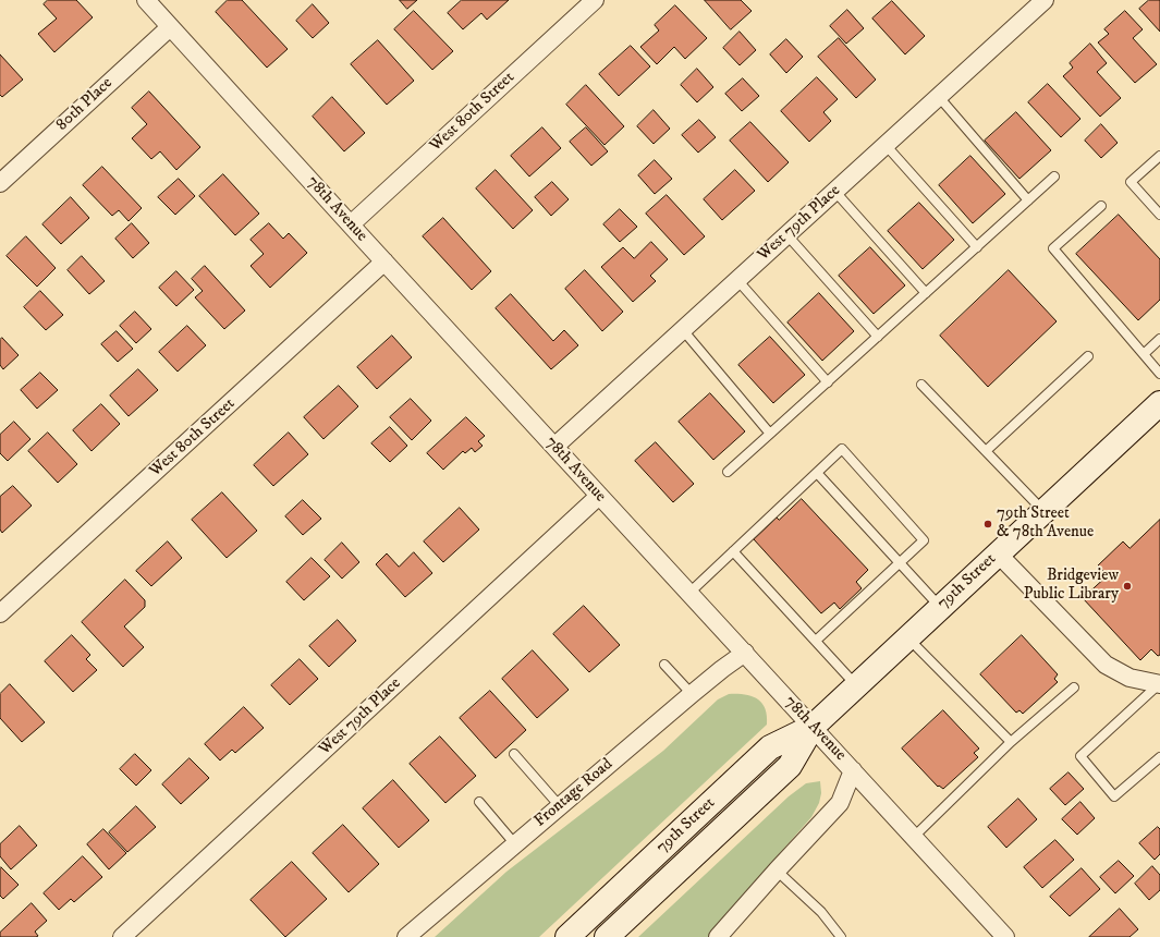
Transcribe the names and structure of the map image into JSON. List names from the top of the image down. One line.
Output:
{"streets":{"main road":["79th Street"],"street":["80th Place","West 80th Street","78th Avenue","West 79th Place","Frontage Road"]},"crossings":[["80th Place","78th Avenue"],["West 80th Street","78th Avenue"],["78th Avenue","West 79th Place"],["78th Avenue","79th Street"],["78th Avenue","Frontage Road"]],"places":["79th Street & 78th Avenue","Bridgeview Public Library"]}
